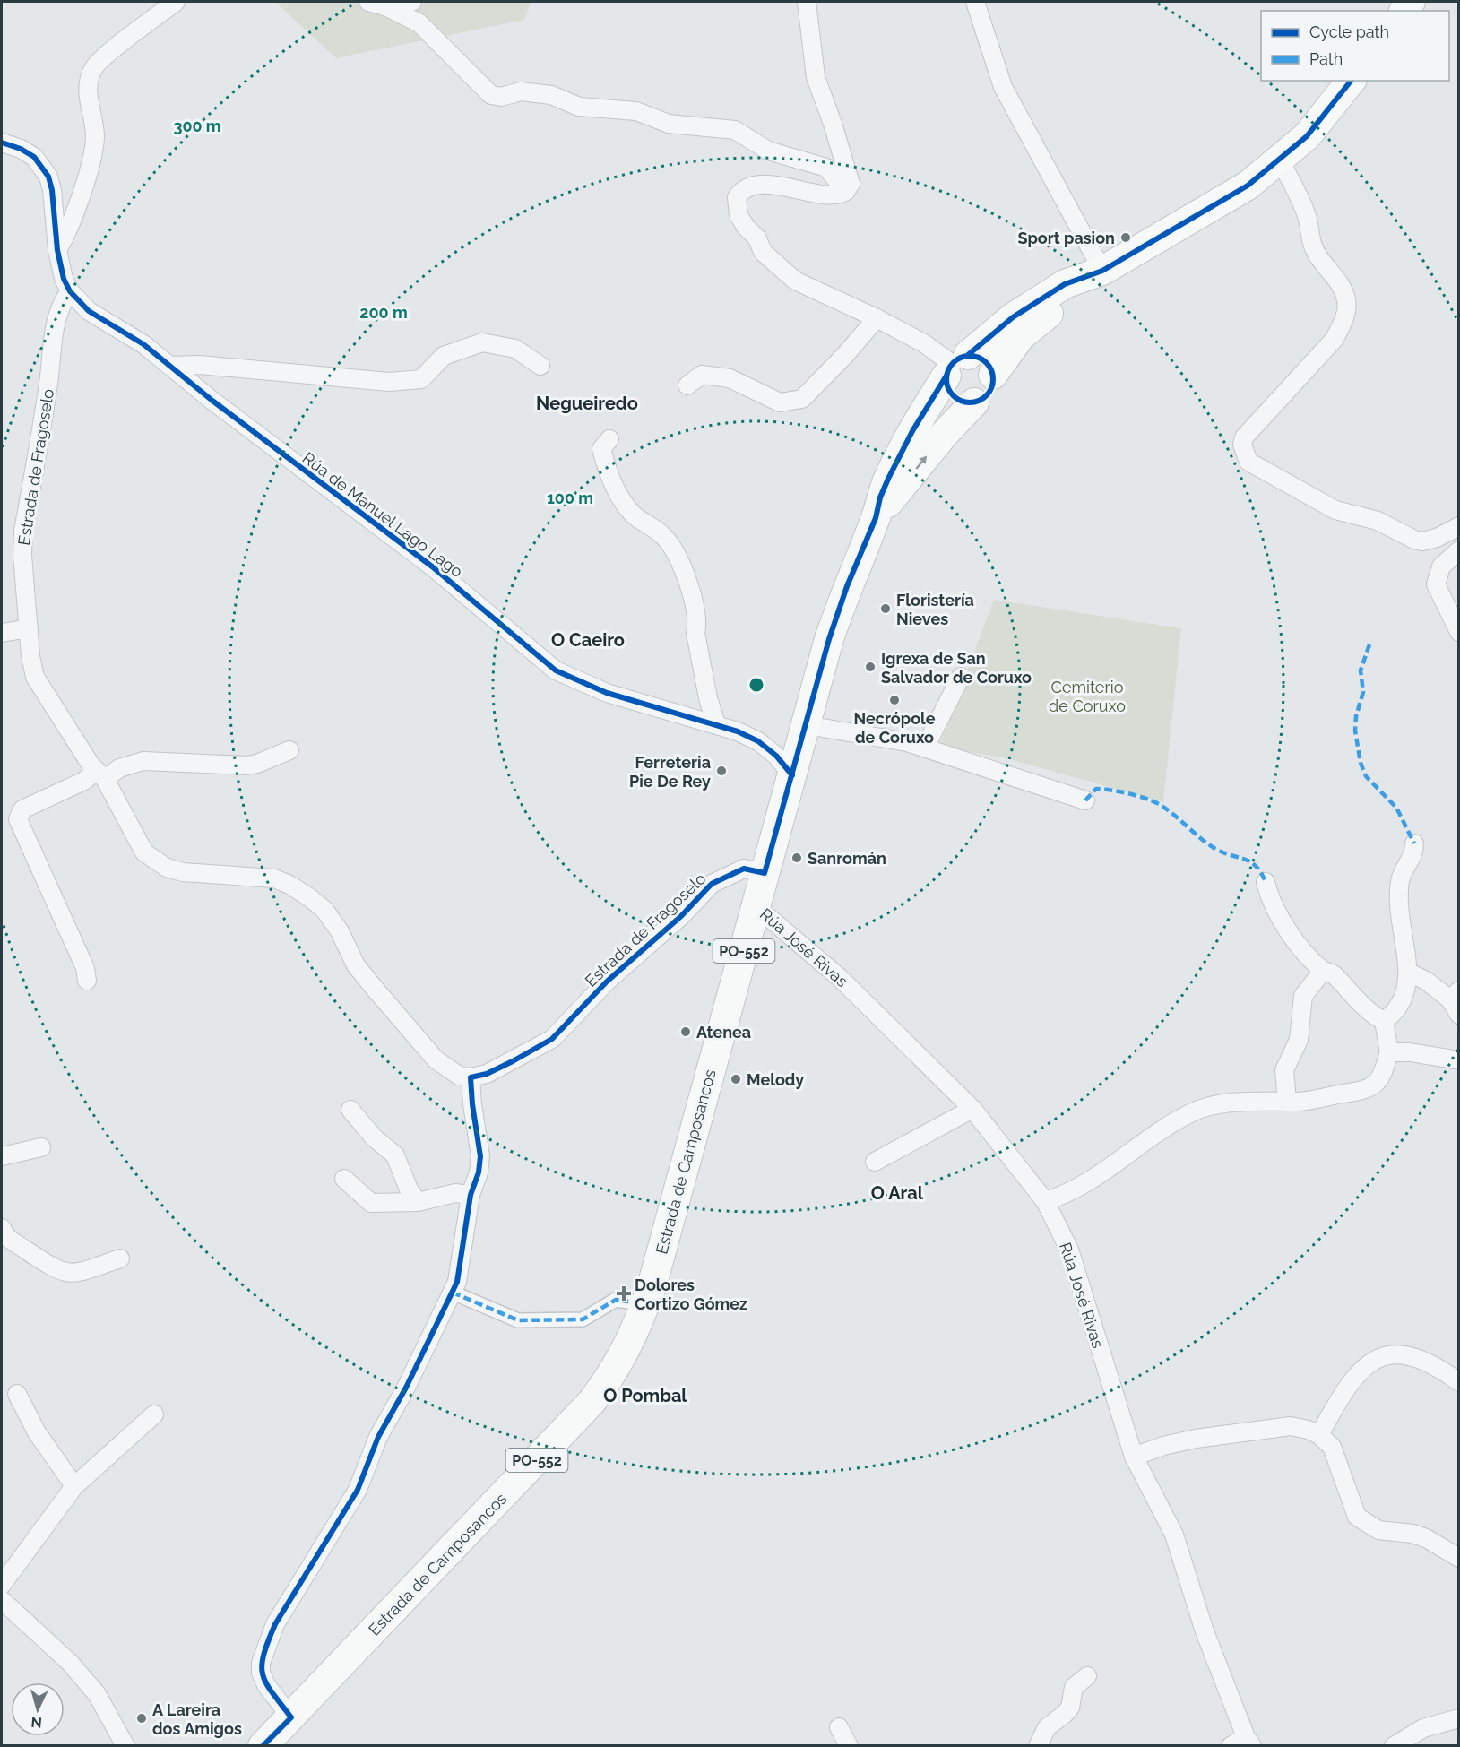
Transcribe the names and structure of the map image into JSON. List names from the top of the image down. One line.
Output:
{"streets":{"main road":["PO-552","Estrada de Camposancos"],"street":["Estrada de Fragoselo","Rúa de Manuel Lago Lago","Rúa José Rivas"]},"crossings":[["Estrada de Fragoselo","Rúa de Manuel Lago Lago"],["Estrada de Fragoselo","Estrada de Camposancos"],["Rúa de Manuel Lago Lago","Estrada de Camposancos"],["Rúa José Rivas","Estrada de Camposancos"]],"districts":["Negueiredo","O Caeiro","O Aral","O Pombal"],"parks":["Cemiterio de Coruxo"],"places":{"other":["Sport pasion","Floristería Nieves","Igrexa de San Salvador de Coruxo","Necrópole de Coruxo","Ferreteria Pie De Rey","Sanromán","Atenea","Melody","A Lareira dos Amigos"],"health":["Dolores Cortizo Gómez"]},"legend":["Cycle path","Path"],"north":"bottom","rings":["300 m","200 m","100 m"]}
